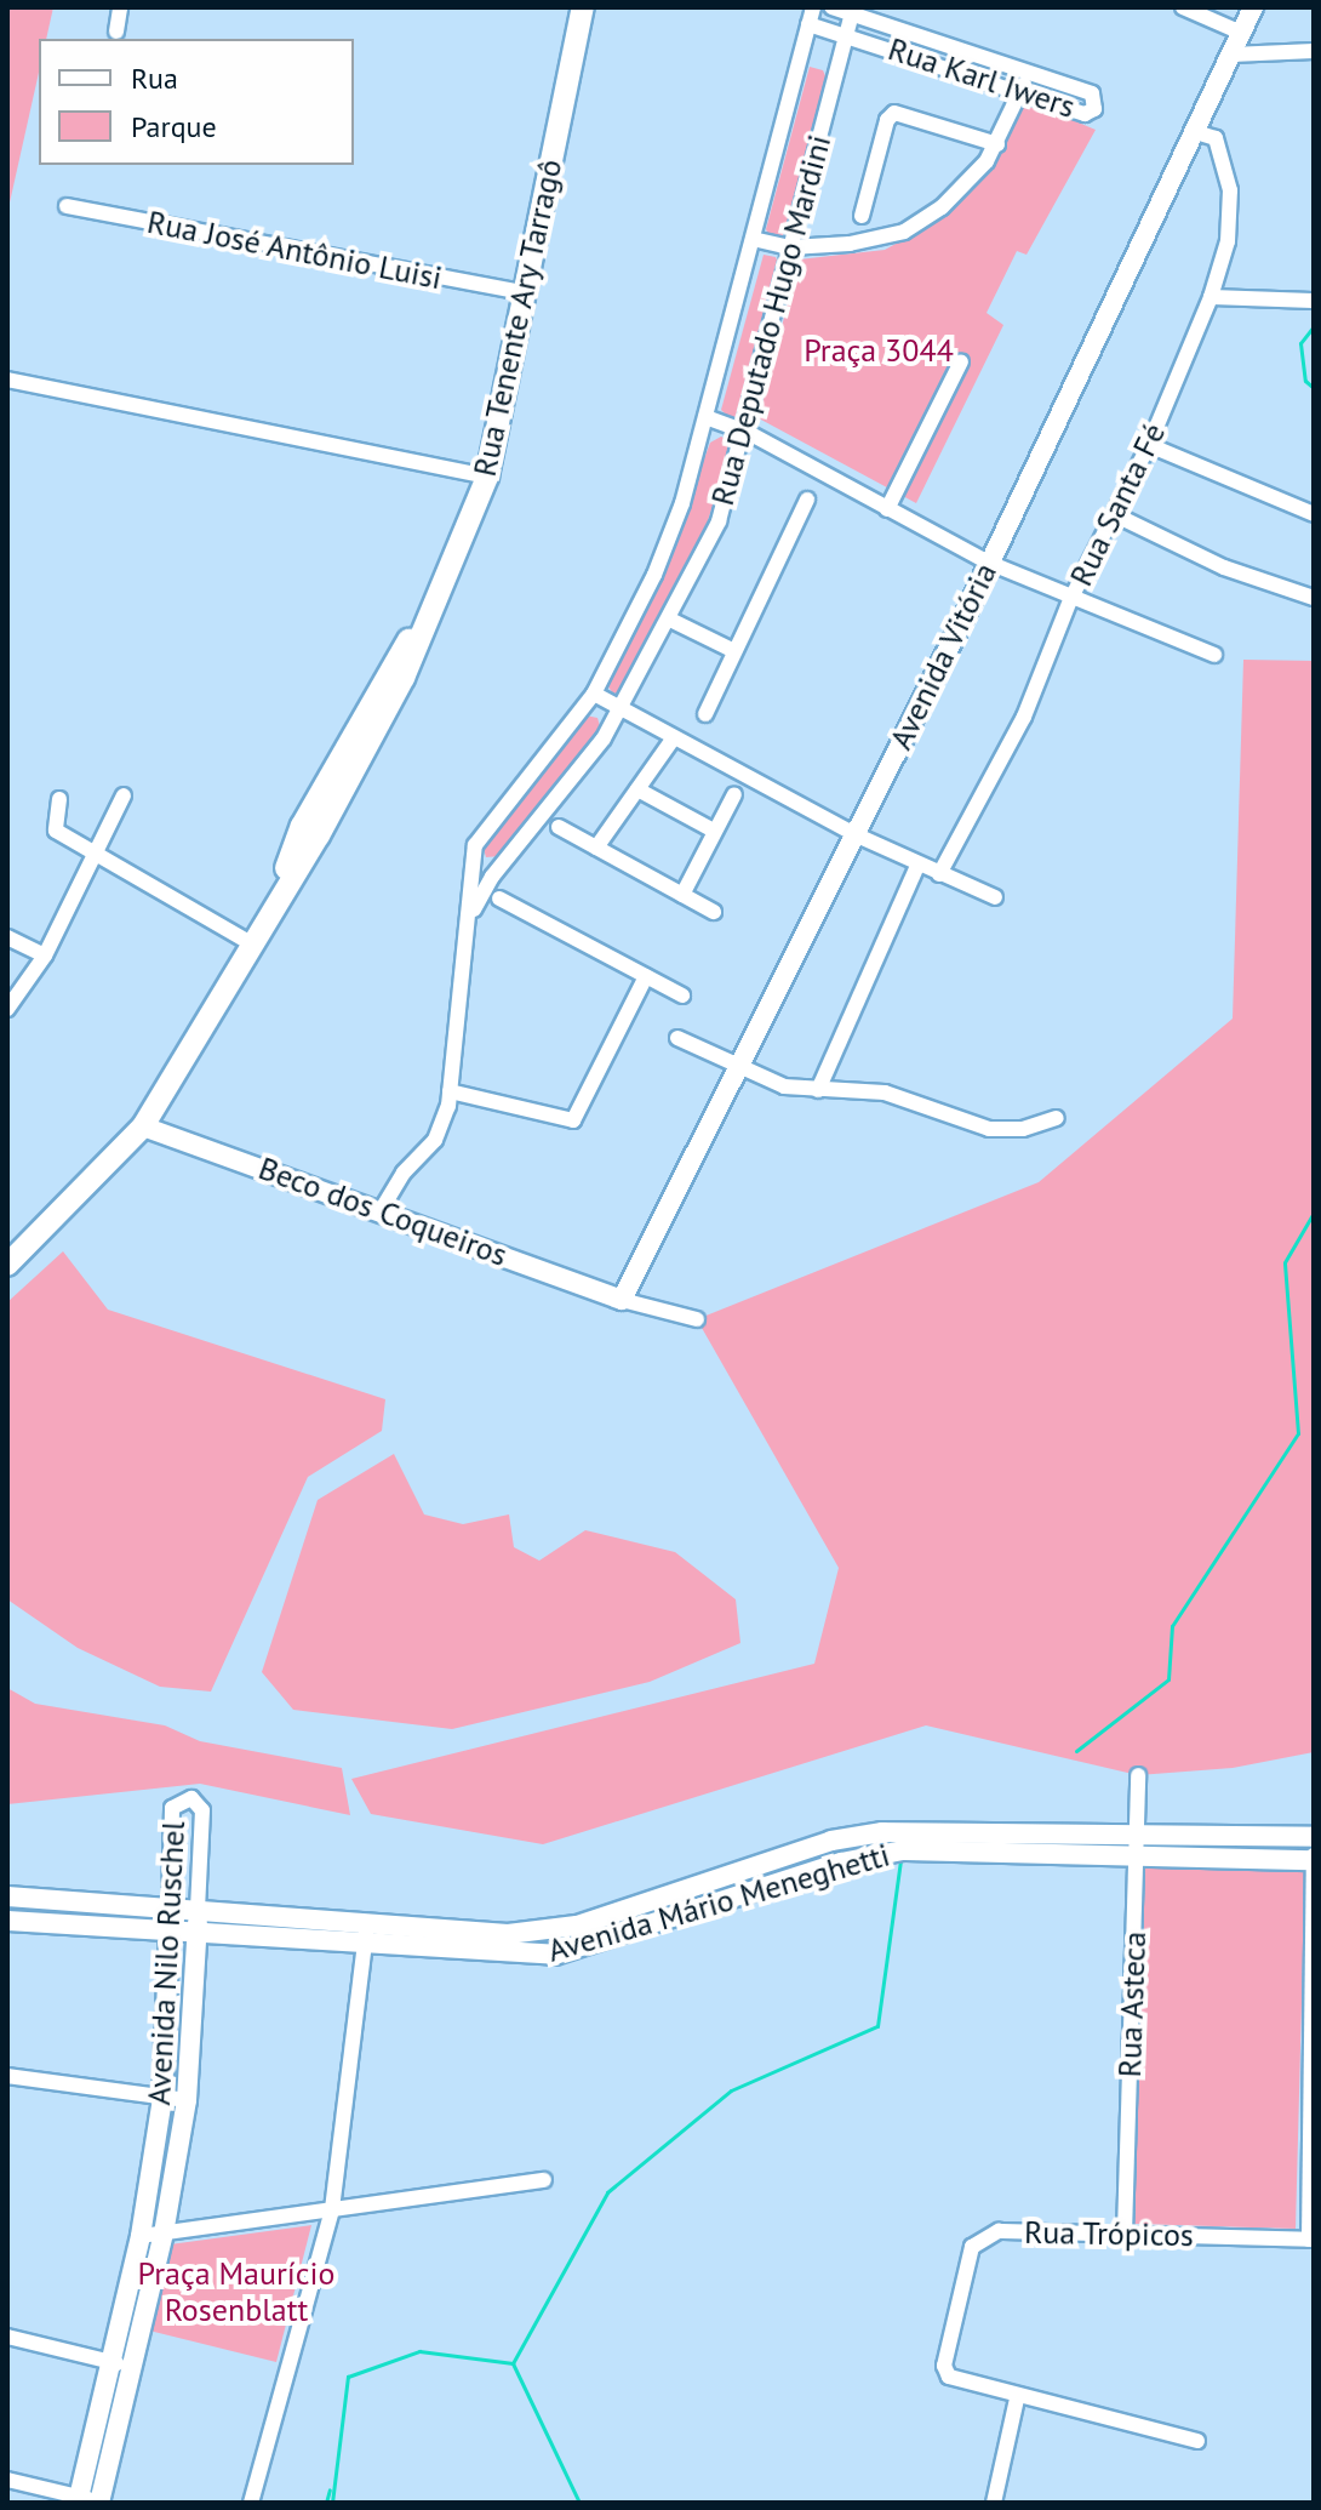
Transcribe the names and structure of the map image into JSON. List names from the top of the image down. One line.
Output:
{"streets":{"main road":["Rua Tenente Ary Tarragô"],"street":["Rua Karl Iwers","Rua José Antônio Luisi","Rua Deputado Hugo Mardini","Rua Santa Fé","Avenida Vitória","Beco dos Coqueiros","Avenida Mário Meneghetti","Avenida Nilo Ruschel","Rua Asteca","Rua Trópicos"]},"crossings":[["Rua Karl Iwers","Rua Deputado Hugo Mardini"],["Rua José Antônio Luisi","Rua Tenente Ary Tarragô"],["Rua Tenente Ary Tarragô","Beco dos Coqueiros"],["Rua Deputado Hugo Mardini","Beco dos Coqueiros"],["Rua Santa Fé","Avenida Vitória"],["Avenida Vitória","Beco dos Coqueiros"],["Avenida Mário Meneghetti","Avenida Nilo Ruschel"],["Avenida Mário Meneghetti","Rua Asteca"],["Rua Asteca","Rua Trópicos"]],"parks":["Praça 3044","Praça Maurício Rosenblatt"],"legend":["Rua","Parque"]}
